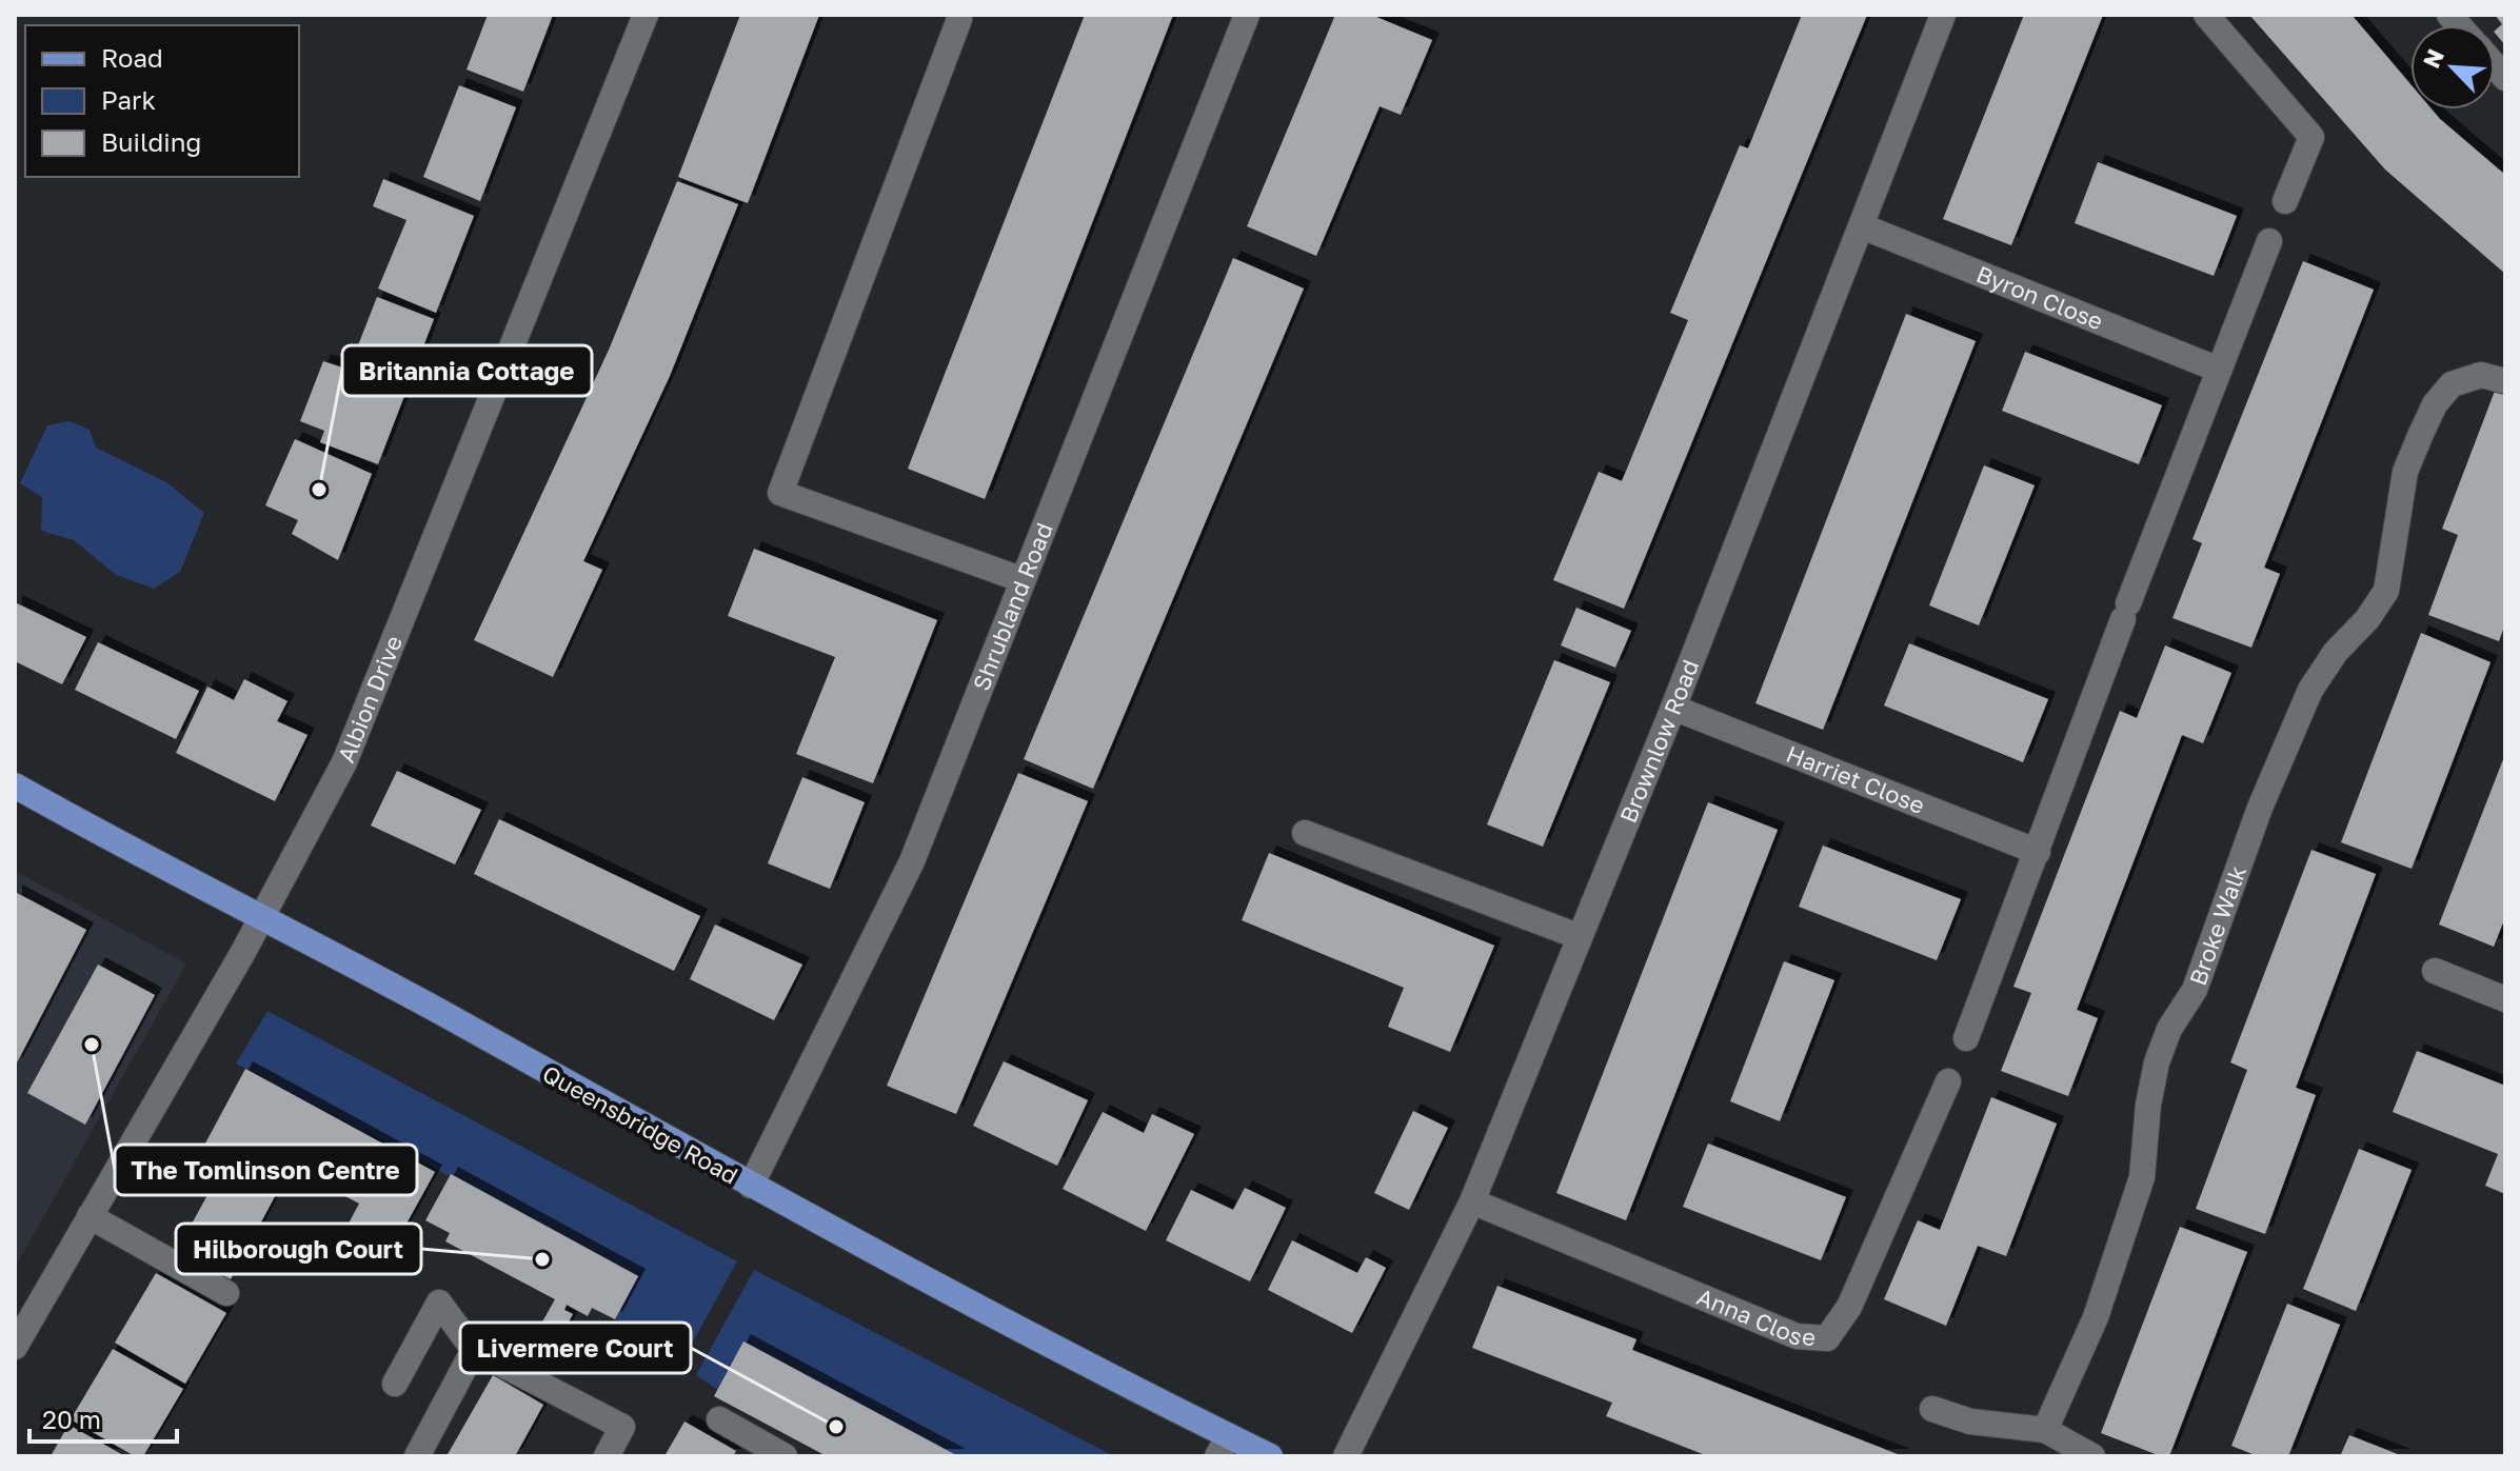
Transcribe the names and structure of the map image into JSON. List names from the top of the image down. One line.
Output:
{"streets":{"main road":["Queensbridge Road"],"street":["Byron Close","Shrubland Road","Albion Drive","Brownlow Road","Harriet Close","Broke Walk","Anna Close"]},"crossings":[["Byron Close","Brownlow Road"],["Shrubland Road","Queensbridge Road"],["Albion Drive","Queensbridge Road"],["Brownlow Road","Harriet Close"],["Brownlow Road","Anna Close"]],"places":["Britannia Cottage","The Tomlinson Centre","Hilborough Court","Livermere Court"],"legend":["Road","Park","Building"],"scale_bar":"20 m","north":"top left"}
